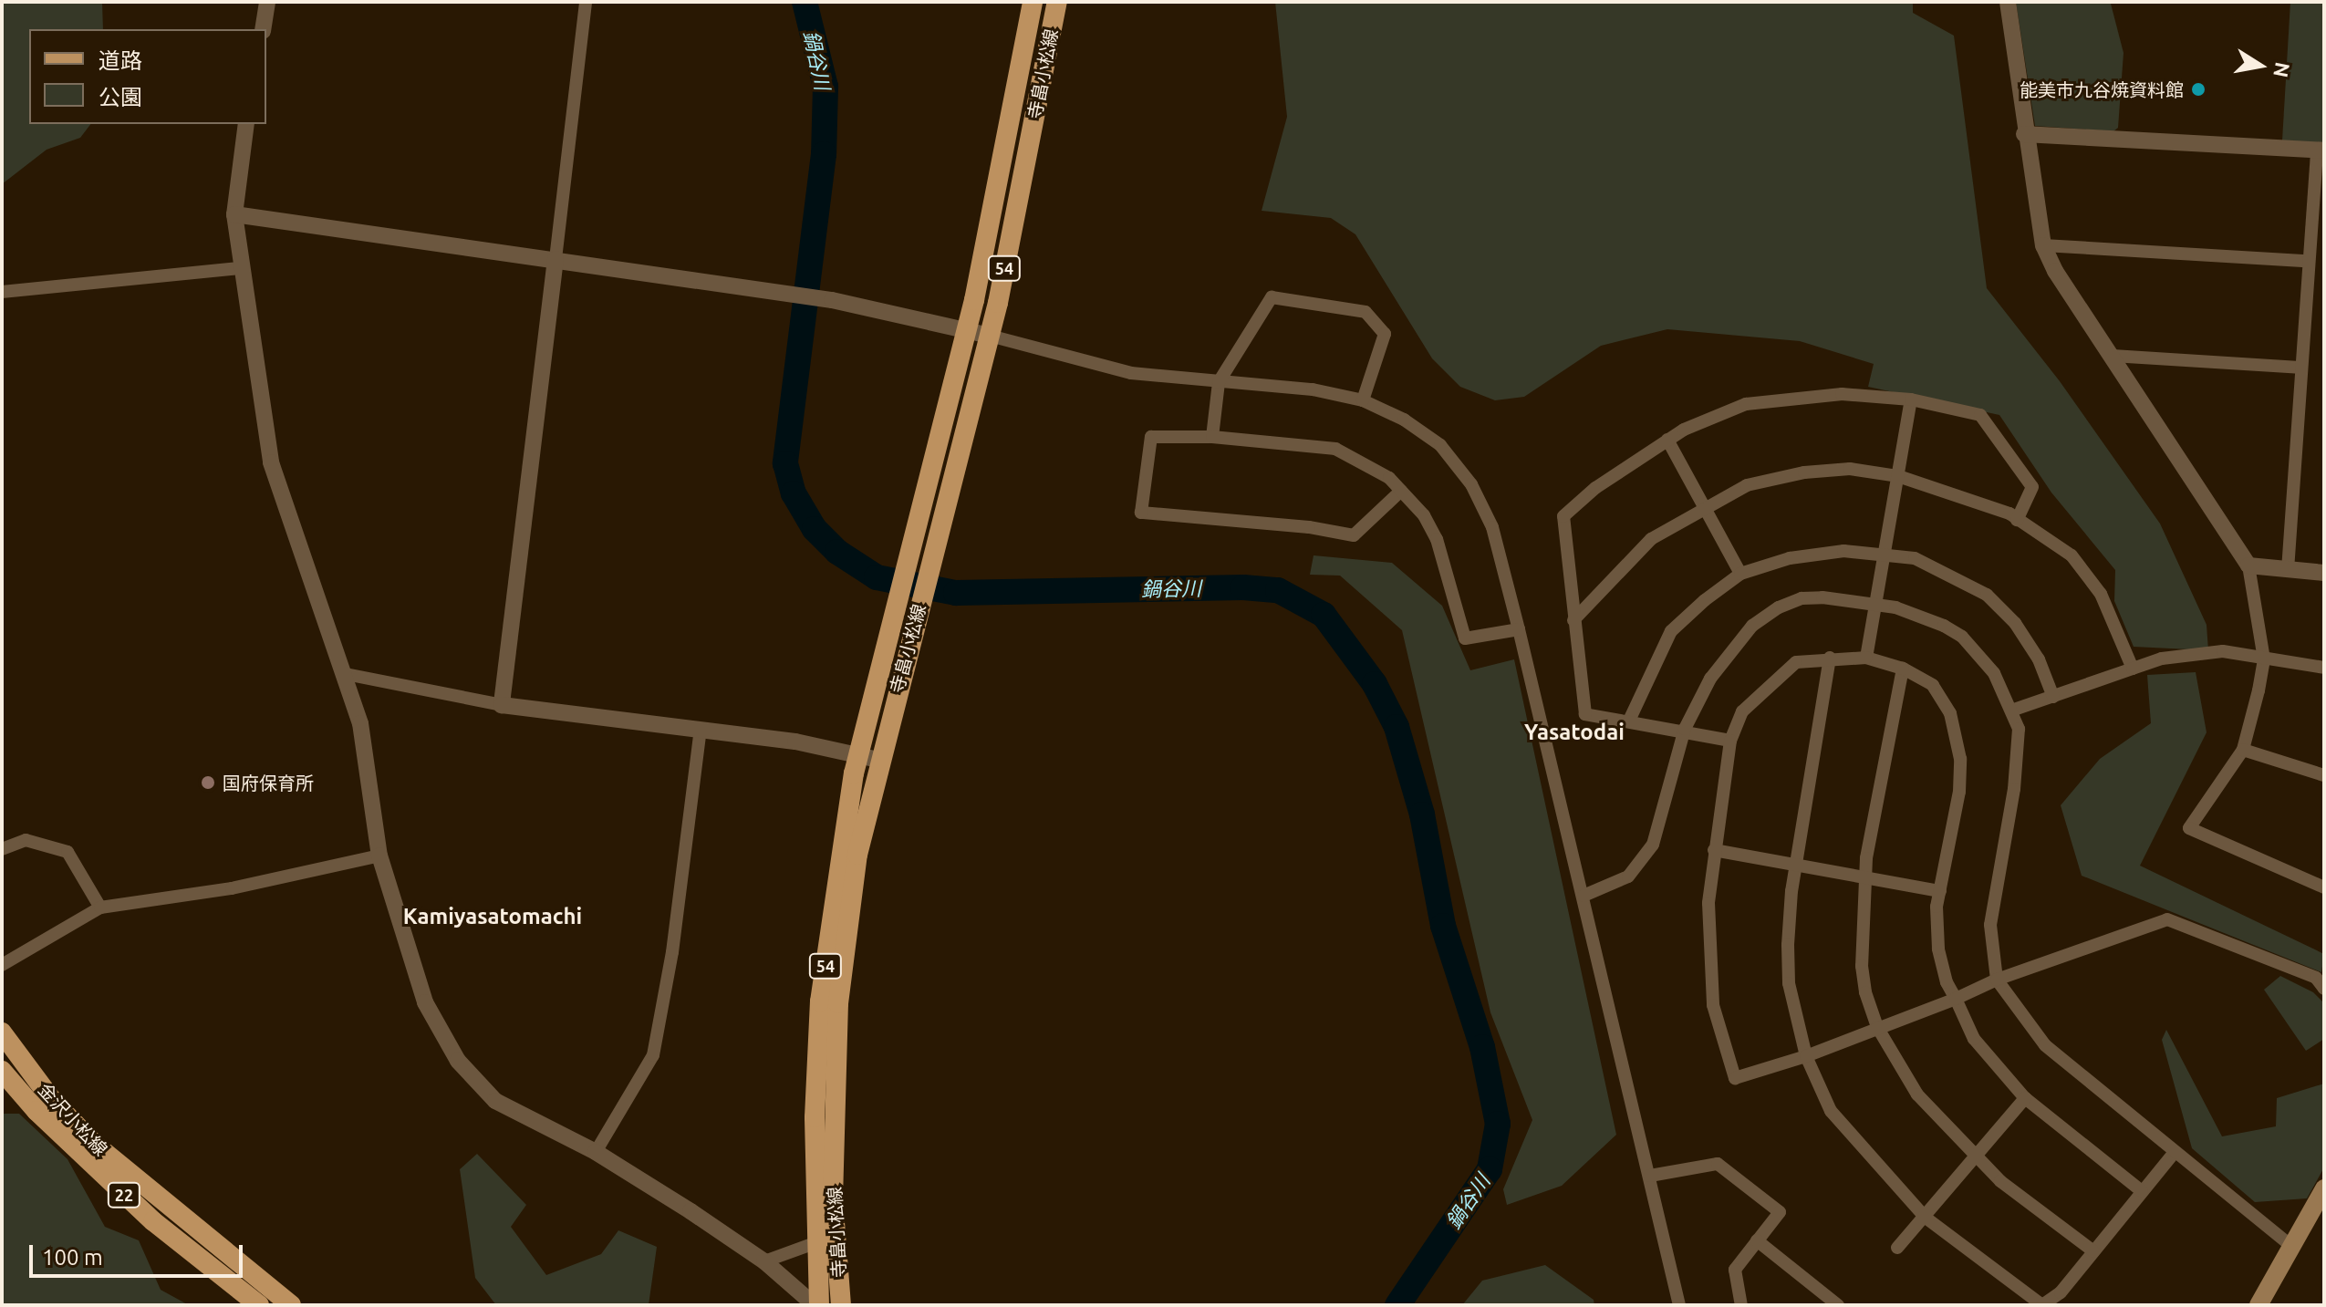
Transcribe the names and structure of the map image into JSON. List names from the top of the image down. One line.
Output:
{"streets":{"main road":["寺畠小松線","54","金沢小松線","22"]},"districts":["Yasatodai","Kamiyasatomachi"],"water":["鍋谷川"],"places":["能美市九谷焼資料館","国府保育所"],"legend":["道路","公園"],"scale_bar":"100 m","north":"right"}
